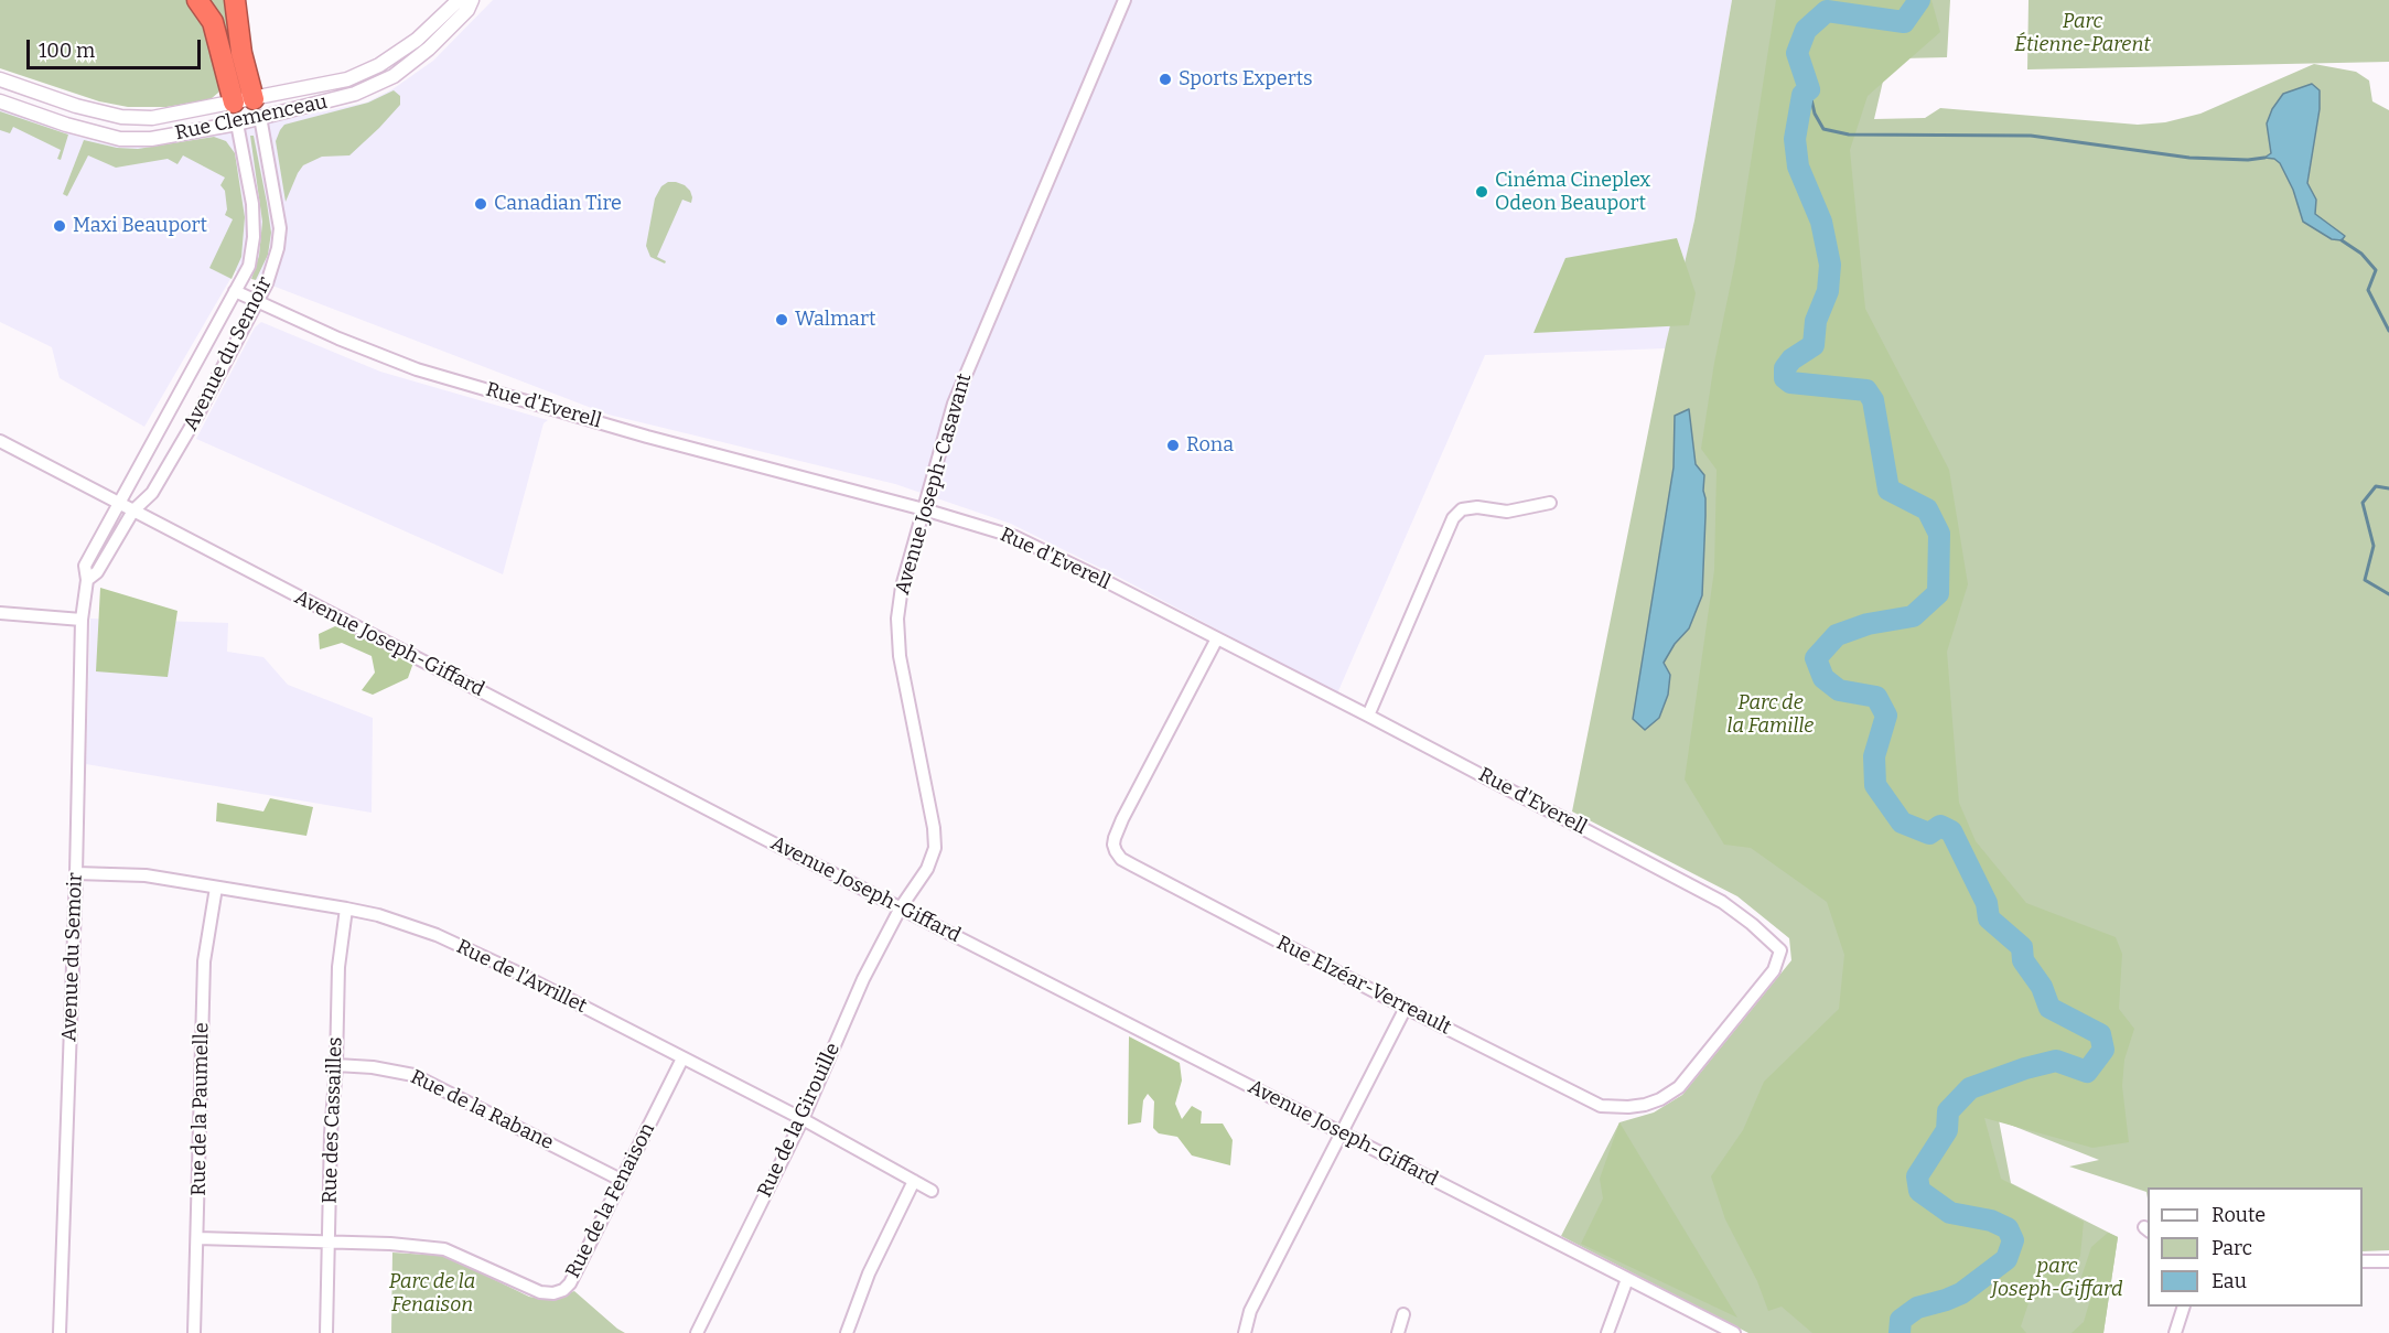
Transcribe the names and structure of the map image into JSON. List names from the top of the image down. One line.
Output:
{"streets":{"street":["Rue Clemenceau","Avenue du Semoir","Rue d'Everell","Avenue Joseph-Casavant","Avenue Joseph-Giffard","Rue de l'Avrillet","Rue Elzéar-Verreault","Rue de la Paumelle","Rue de la Rabane","Rue des Cassailles","Rue de la Girouille","Rue de la Fenaison"]},"crossings":[["Rue Clemenceau","Avenue du Semoir"],["Avenue du Semoir","Rue d'Everell"],["Avenue du Semoir","Avenue Joseph-Giffard"],["Avenue du Semoir","Rue de l'Avrillet"],["Rue d'Everell","Avenue Joseph-Casavant"],["Rue d'Everell","Rue Elzéar-Verreault"],["Avenue Joseph-Casavant","Avenue Joseph-Giffard"],["Avenue Joseph-Casavant","Rue de la Girouille"],["Avenue Joseph-Giffard","Rue de la Girouille"],["Rue de l'Avrillet","Rue de la Paumelle"],["Rue de l'Avrillet","Rue des Cassailles"],["Rue de l'Avrillet","Rue de la Girouille"],["Rue de l'Avrillet","Rue de la Fenaison"],["Rue de la Paumelle","Rue de la Fenaison"],["Rue de la Rabane","Rue des Cassailles"],["Rue de la Rabane","Rue de la Fenaison"],["Rue des Cassailles","Rue de la Fenaison"]],"parks":["Parc Étienne-Parent","Parc de la Famille","parc Joseph-Giffard","Parc de la Fenaison"],"places":["Sports Experts","Cinéma Cineplex Odeon Beauport","Canadian Tire","Maxi Beauport","Walmart","Rona"],"legend":["Route","Parc","Eau"],"scale_bar":"100 m"}
